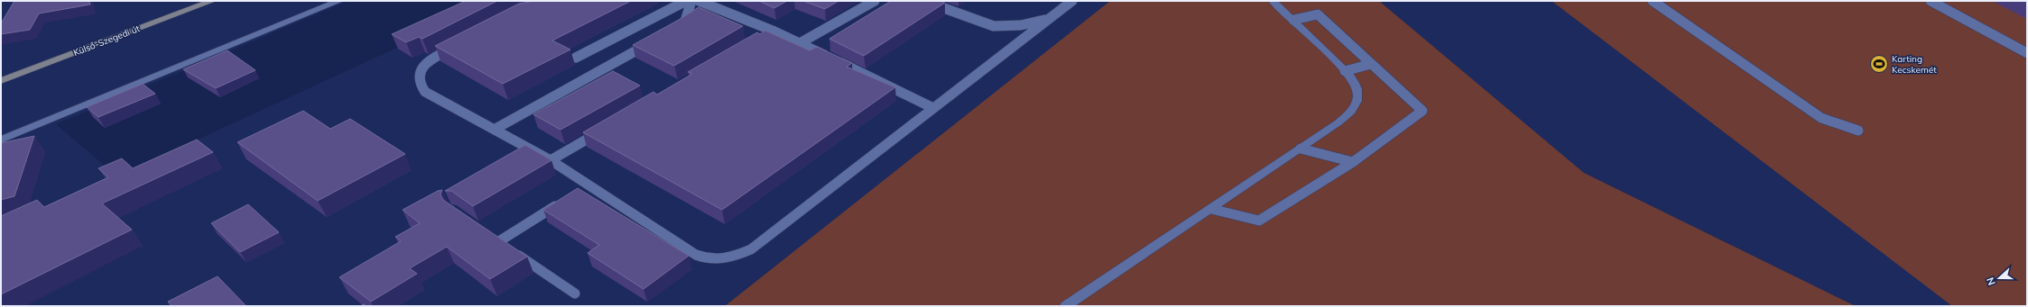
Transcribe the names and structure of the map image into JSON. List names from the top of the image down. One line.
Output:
{"streets":{"street":["Külső-Szegedi út"]},"places":{"sports":["Karting Kecskemét"]},"north":"left"}
